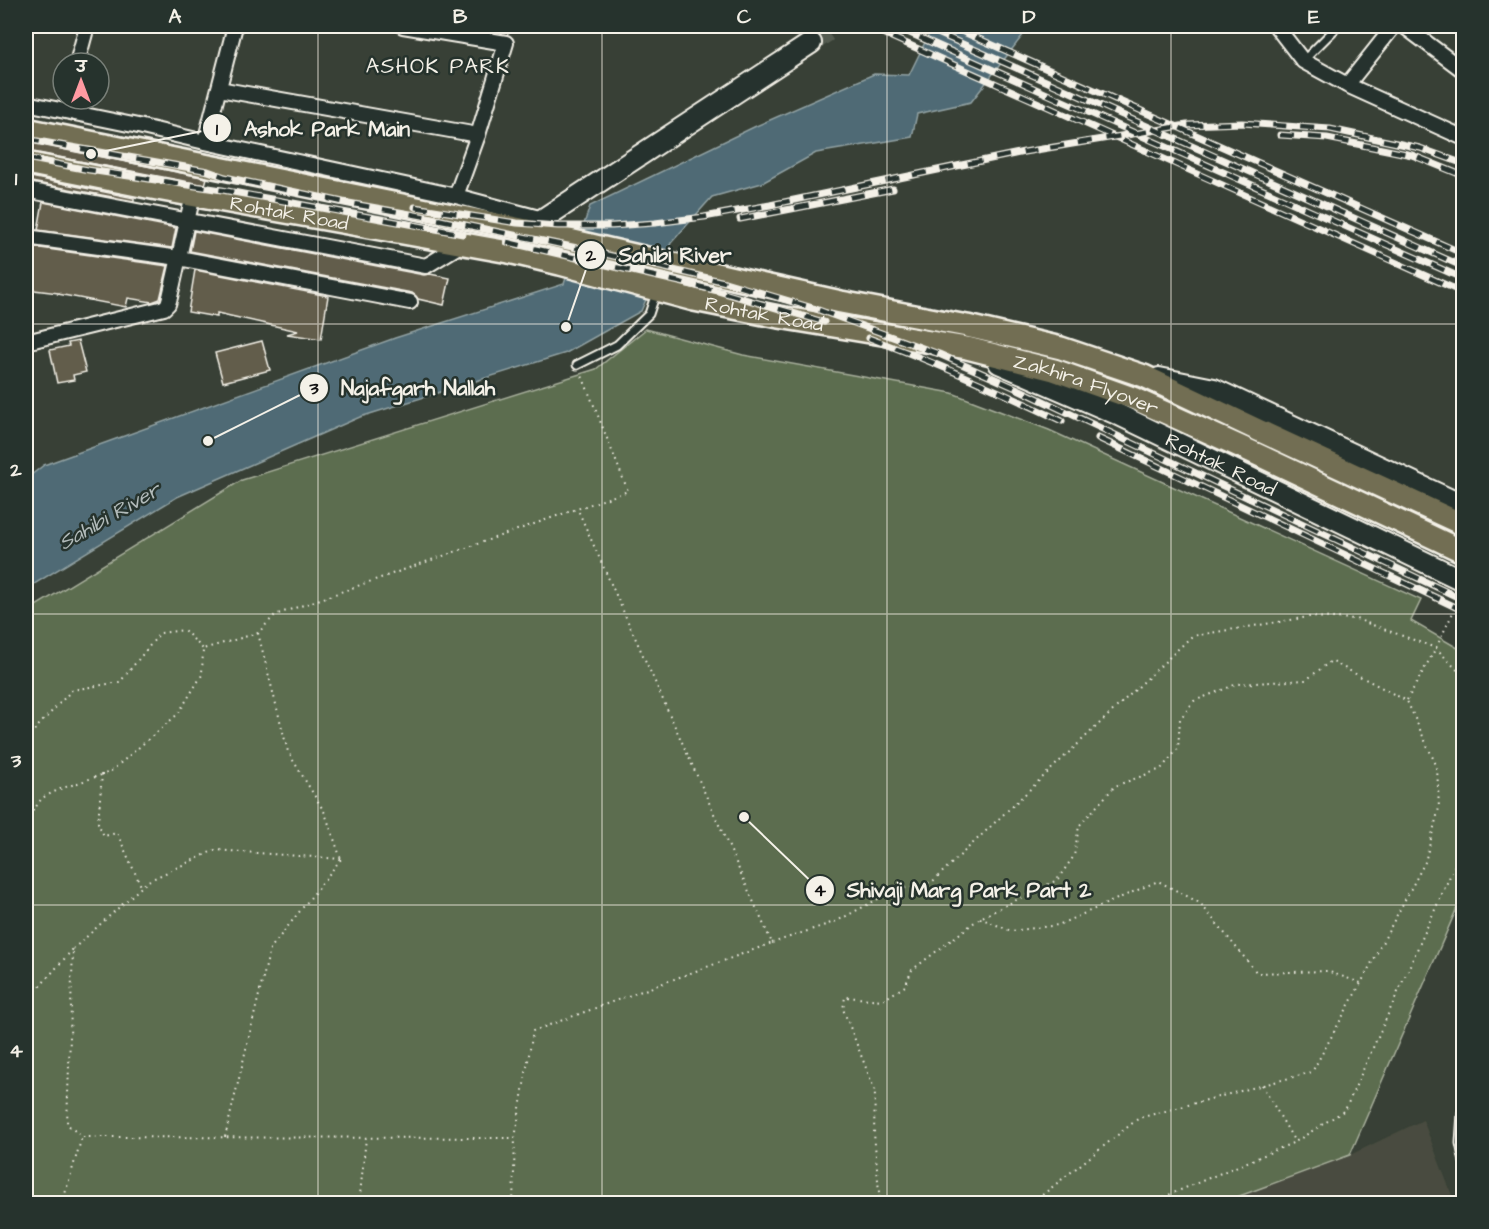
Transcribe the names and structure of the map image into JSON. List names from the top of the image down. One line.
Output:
{"streets":{"main road":["Rohtak Road","Zakhira Flyover"]},"crossings":[["Rohtak Road","Zakhira Flyover"]],"districts":["ASHOK PARK"],"water":["Sahibi River"],"places":["Ashok Park Main","Sahibi River","Najafgarh Nallah","Shivaji Marg Park Part 2"],"north":"top","grid":{"columns":["A","B","C","D","E"],"rows":["1","2","3","4"]}}
